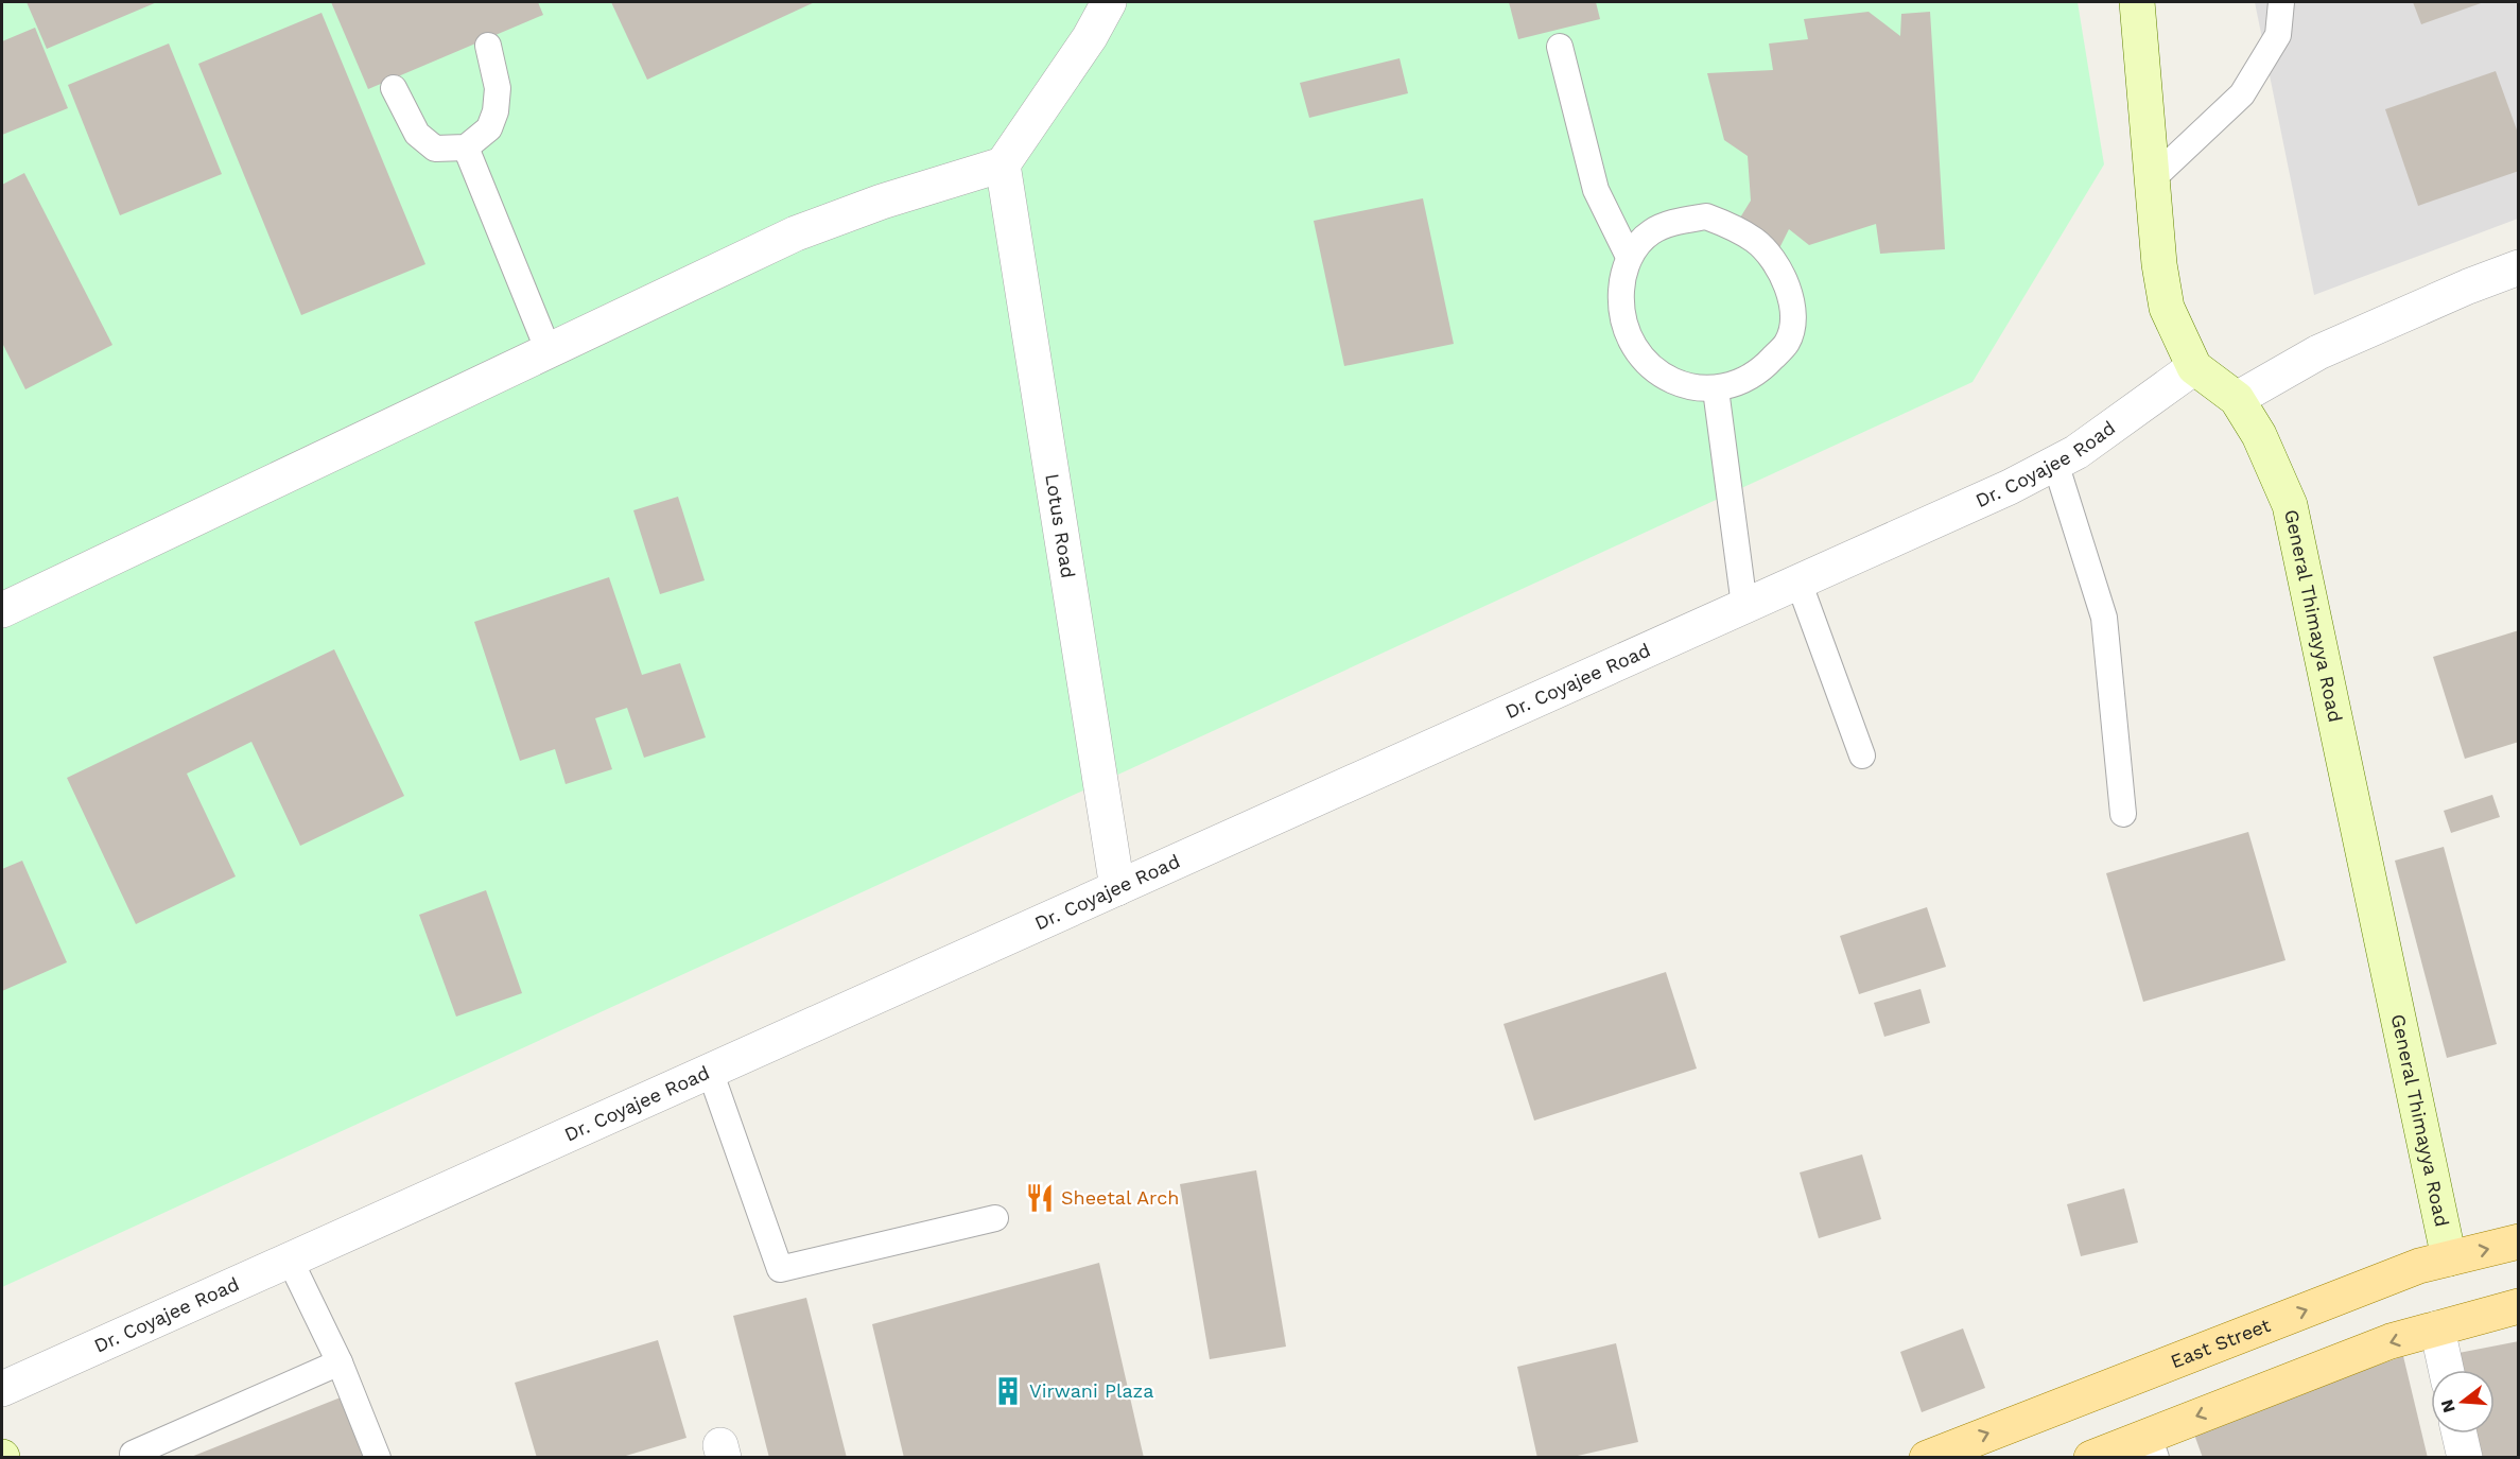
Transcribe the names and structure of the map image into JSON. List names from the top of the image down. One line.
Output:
{"streets":{"main road":["East Street"],"street":["Dr. Coyajee Road","Lotus Road","General Thimayya Road"]},"crossings":[["Dr. Coyajee Road","Lotus Road"],["Dr. Coyajee Road","General Thimayya Road"],["General Thimayya Road","East Street"]],"places":{"restaurant":["Sheetal Arch"],"building":["Virwani Plaza"]},"north":"left"}
